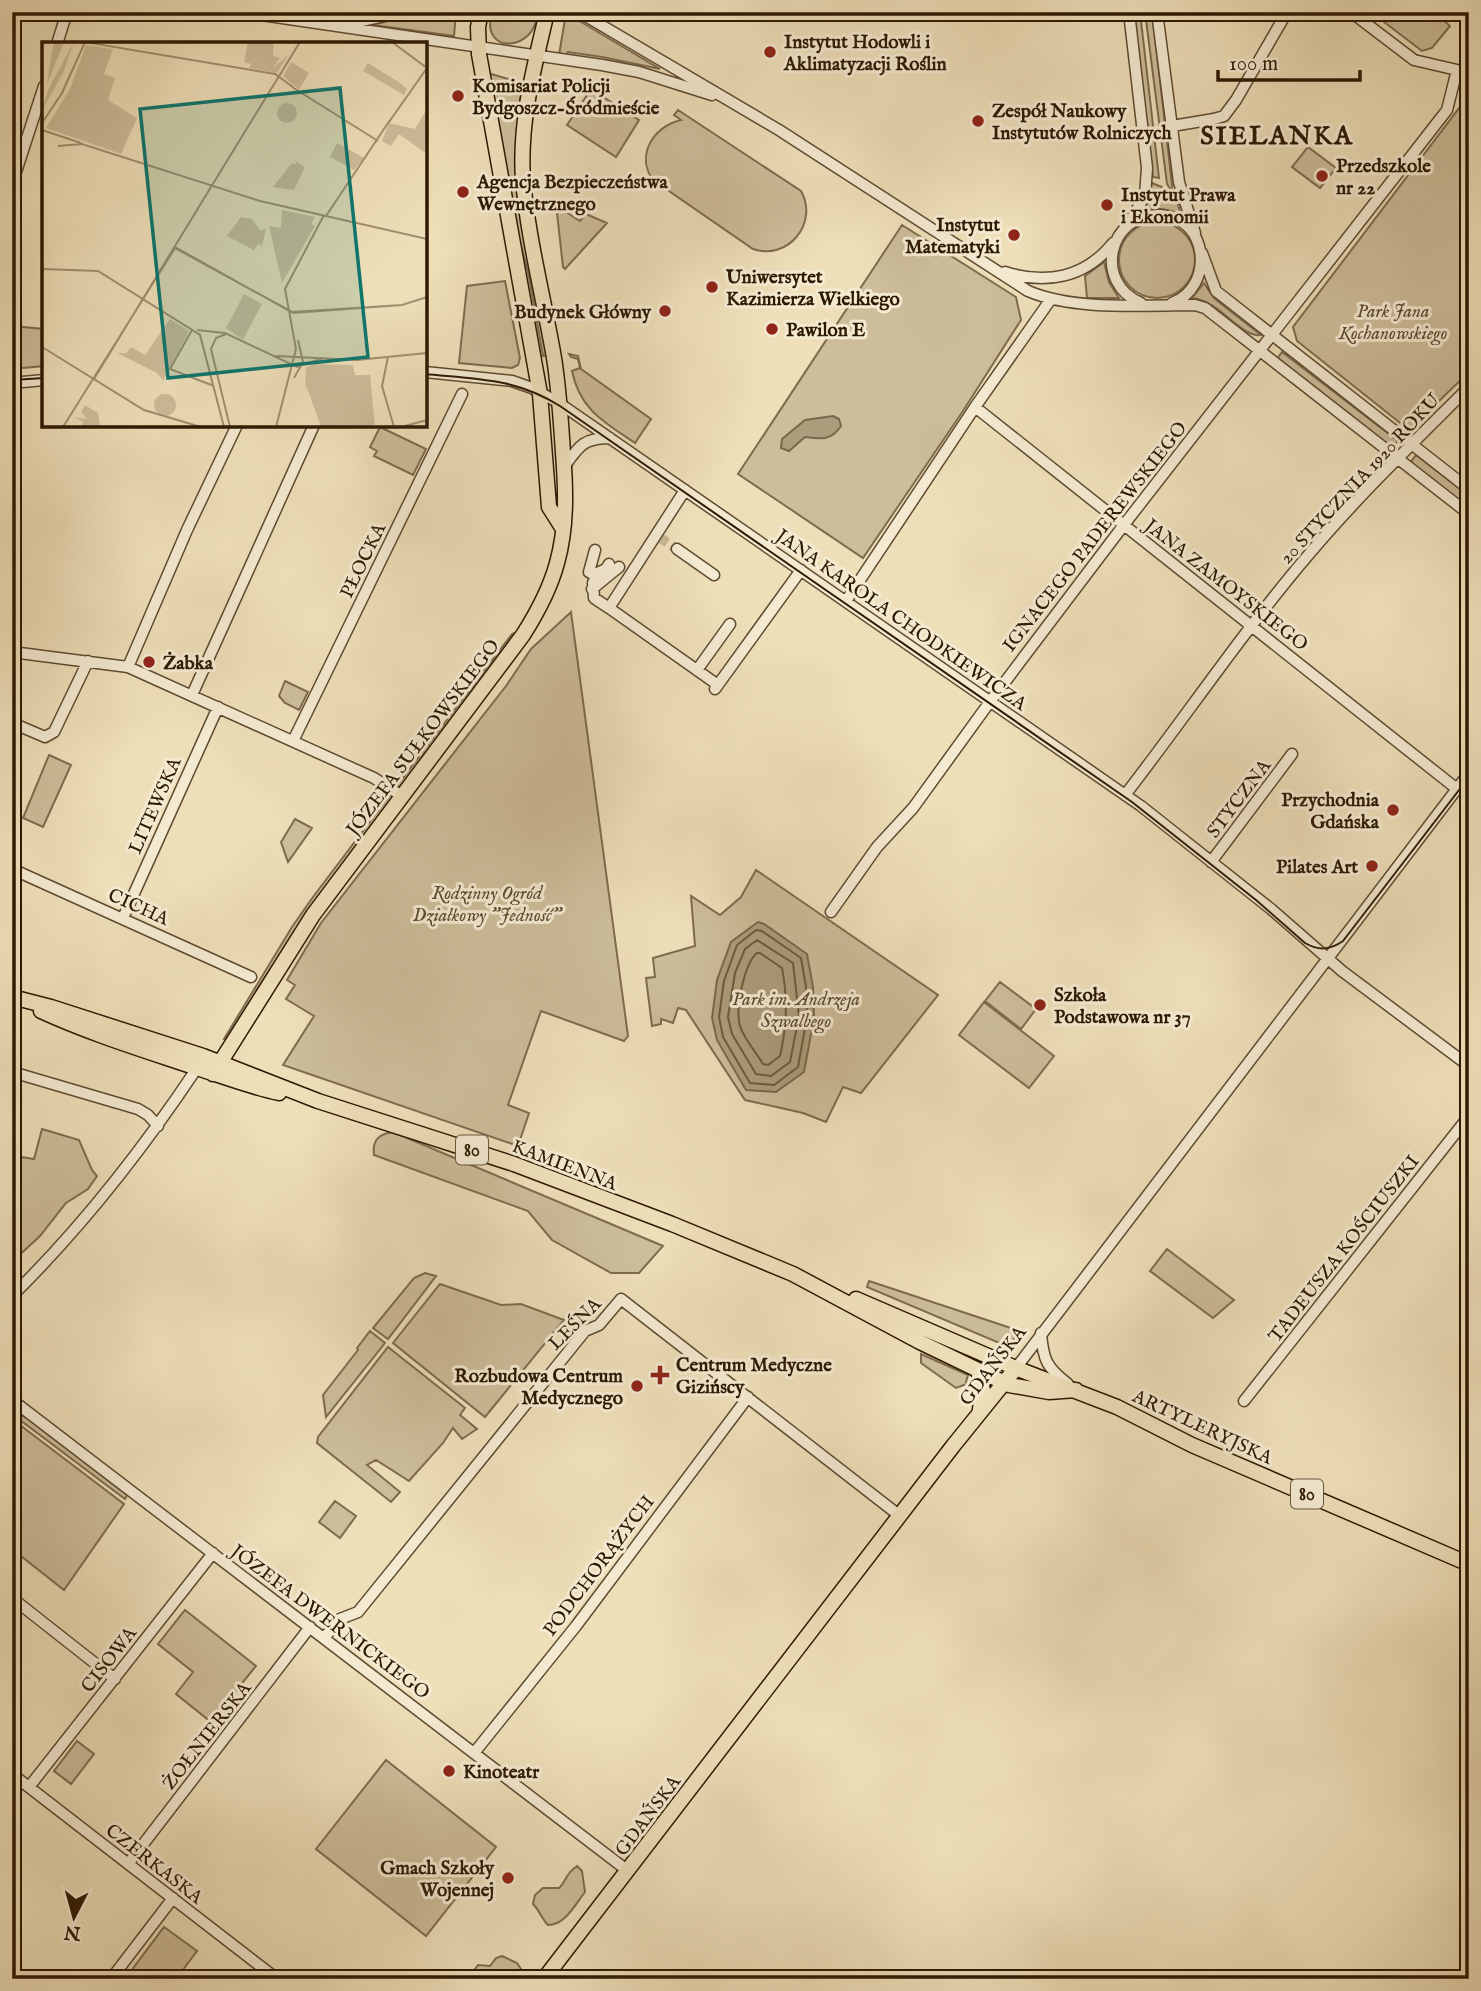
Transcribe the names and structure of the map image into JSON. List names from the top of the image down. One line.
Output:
{"streets":{"main road":["JÓZEFA SUŁKOWSKIEGO","80","KAMIENNA","GDAŃSKA","ARTYLERYJSKA"],"street":["20 STYCZNIA 1920 ROKU","IGNACEGO PADEREWSKIEGO","PŁOCKA","JANA ZAMOYSKIEGO","JANA KAROLA CHODKIEWICZA","STYCZNA","LITEWSKA","CICHA","TADEUSZA KOŚCIUSZKI","LEŚNA","PODCHORĄŻYCH","JÓZEFA DWERNICKIEGO","CISOWA","ŻOŁNIERSKA","CZERKASKA"]},"crossings":[["20 STYCZNIA 1920 ROKU","JANA ZAMOYSKIEGO"],["20 STYCZNIA 1920 ROKU","JANA KAROLA CHODKIEWICZA"],["IGNACEGO PADEREWSKIEGO","JANA ZAMOYSKIEGO"],["IGNACEGO PADEREWSKIEGO","JANA KAROLA CHODKIEWICZA"],["JANA ZAMOYSKIEGO","GDAŃSKA"],["JANA KAROLA CHODKIEWICZA","JÓZEFA SUŁKOWSKIEGO"],["JANA KAROLA CHODKIEWICZA","STYCZNA"],["JANA KAROLA CHODKIEWICZA","GDAŃSKA"],["JÓZEFA SUŁKOWSKIEGO","80"],["JÓZEFA SUŁKOWSKIEGO","KAMIENNA"],["LITEWSKA","CICHA"],["80","KAMIENNA"],["KAMIENNA","GDAŃSKA"],["KAMIENNA","ARTYLERYJSKA"],["LEŚNA","GDAŃSKA"],["LEŚNA","PODCHORĄŻYCH"],["LEŚNA","JÓZEFA DWERNICKIEGO"],["GDAŃSKA","ARTYLERYJSKA"],["GDAŃSKA","JÓZEFA DWERNICKIEGO"],["PODCHORĄŻYCH","JÓZEFA DWERNICKIEGO"],["JÓZEFA DWERNICKIEGO","CISOWA"],["JÓZEFA DWERNICKIEGO","ŻOŁNIERSKA"],["CISOWA","CZERKASKA"],["ŻOŁNIERSKA","CZERKASKA"]],"districts":["SIELANKA"],"parks":["Park Jana Kochanowskiego","Rodzinny Ogród Działkowy \"Jedność\"","Park im. Andrzeja Szwalbego"],"places":{"other":["Instytut Hodowli i Aklimatyzacji Roślin","Komisariat Policji Bydgoszcz-Śródmieście","Zespół Naukowy Instytutów Rolniczych","Przedszkole nr 22","Agencja Bezpieczeństwa Wewnętrznego","Instytut Prawa i Ekonomii","Instytut Matematyki","Uniwersytet Kazimierza Wielkiego","Budynek Główny","Pawilon E","Żabka","Przychodnia Gdańska","Pilates Art","Szkoła Podstawowa nr 37","Rozbudowa Centrum Medycznego","Kinoteatr","Gmach Szkoły Wojennej"],"health":["Centrum Medyczne Gizińscy"]},"scale_bar":"100 m","north":"bottom"}
